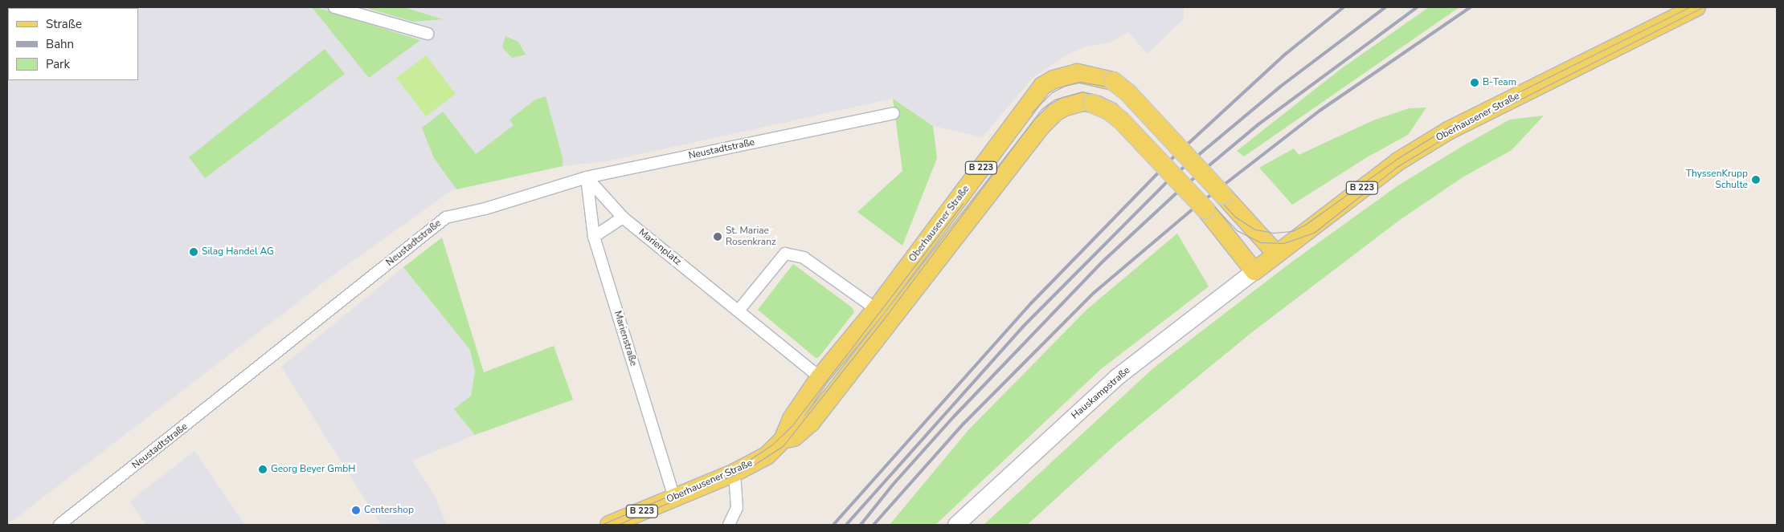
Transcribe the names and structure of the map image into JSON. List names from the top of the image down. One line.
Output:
{"streets":{"main road":["Oberhausener Straße","B 223","Hauskampstraße"],"street":["Neustadtstraße","Marienplatz","Marienstraße"]},"crossings":[["Oberhausener Straße","Marienplatz"],["Oberhausener Straße","Marienstraße"],["Oberhausener Straße","Hauskampstraße"],["Neustadtstraße","Marienplatz"],["Neustadtstraße","Marienstraße"],["Marienplatz","Marienstraße"]],"places":["B-Team","ThyssenKrupp Schulte","St. Mariae Rosenkranz","Silag Handel AG","Georg Beyer GmbH","Centershop"],"legend":["Straße","Bahn","Park"]}
